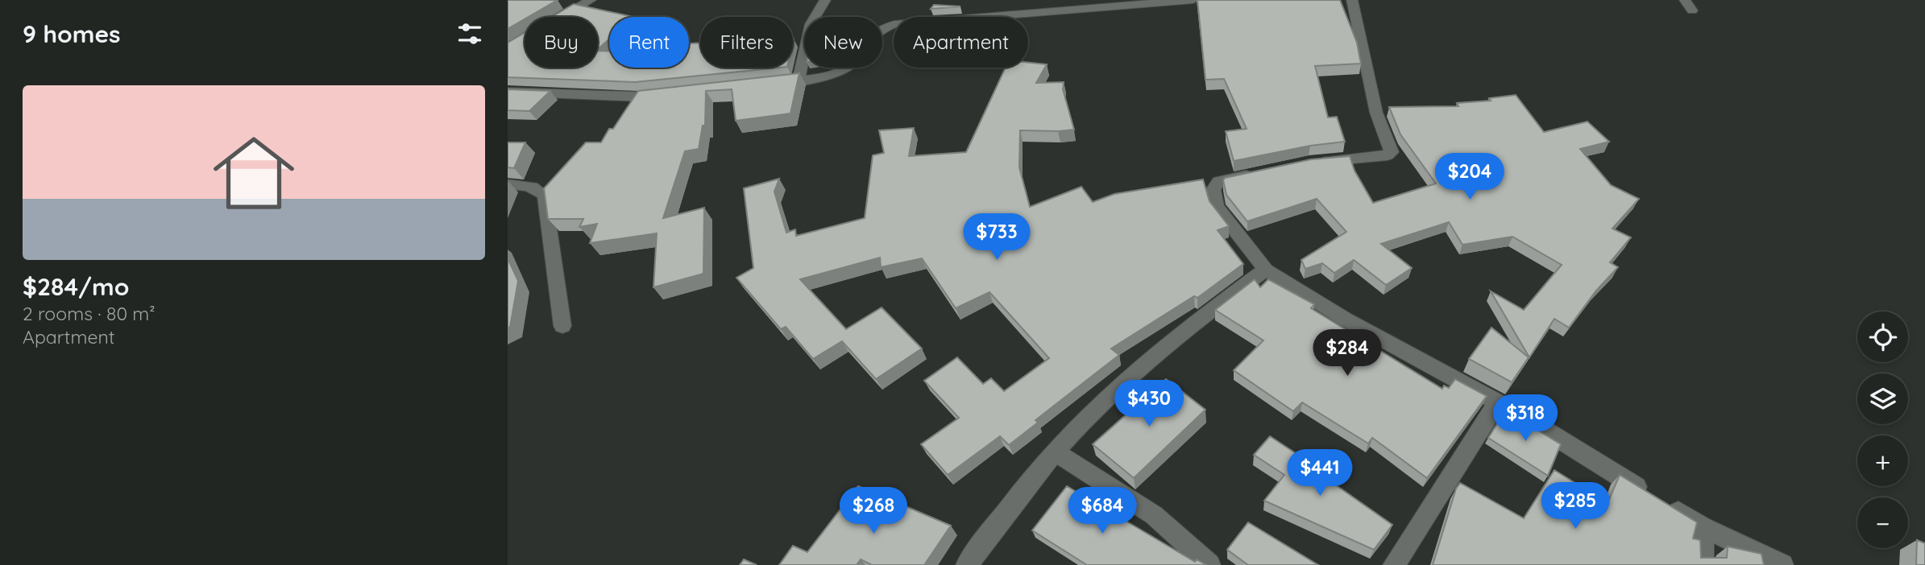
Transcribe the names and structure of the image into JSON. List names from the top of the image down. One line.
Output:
{"page":{"heading":"9 homes","chip":["Buy","Rent","Filters","New","Apartment"],"list":[{"name":"$284/mo","note":"2 rooms · 80 m² · Apartment"}],"price":["$204","$733","$284","$430","$318","$441","$285","$268","$684"],"map_buttons":["+","−"]}}
